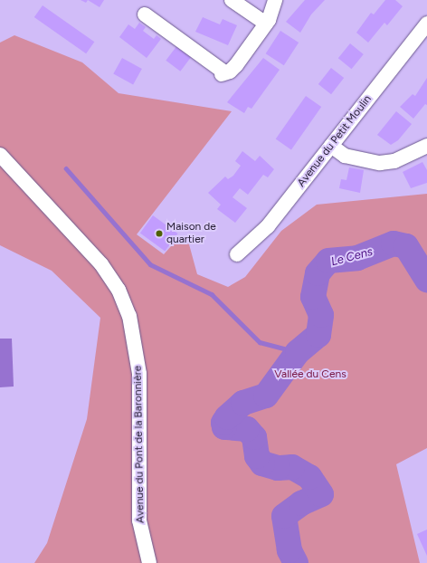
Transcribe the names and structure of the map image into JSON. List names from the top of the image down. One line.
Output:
{"streets":{"street":["Avenue du Petit Moulin","Avenue du Pont de la Baronnière"]},"water":["Le Cens"],"parks":["Vallée du Cens"],"places":["Maison de quartier"]}
